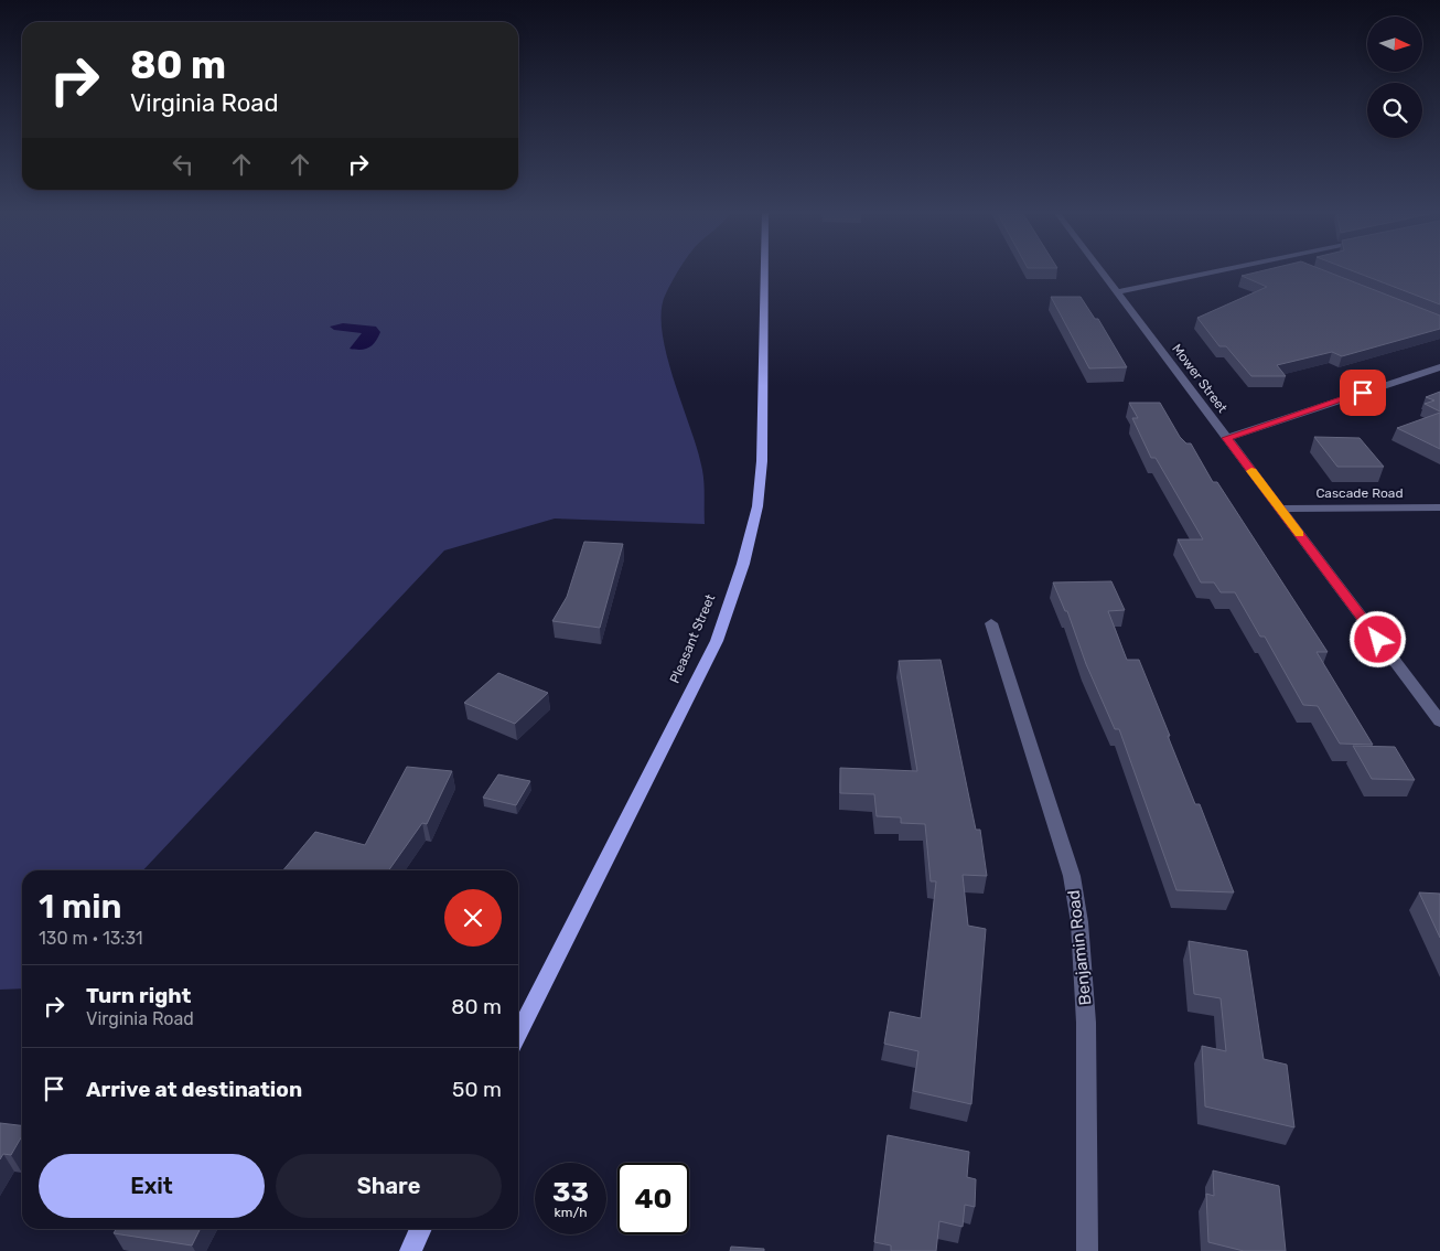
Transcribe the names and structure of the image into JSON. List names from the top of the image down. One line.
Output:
{"streets":{"main road":["Pleasant Street"],"street":["Mower Street","Cascade Road","Benjamin Road"]},"crossings":[["Mower Street","Cascade Road"]],"north":"right","page":{"turn":["80 m","Virginia Road"],"heading":["1 min","130 m · 13:31"],"list":[{"name":"Turn right","note":"Virginia Road","value":"80 m"},{"name":"Arrive at destination","value":"50 m"}],"buttons":["Exit","Share"],"speed":"33 km/h","limit":"40"}}
